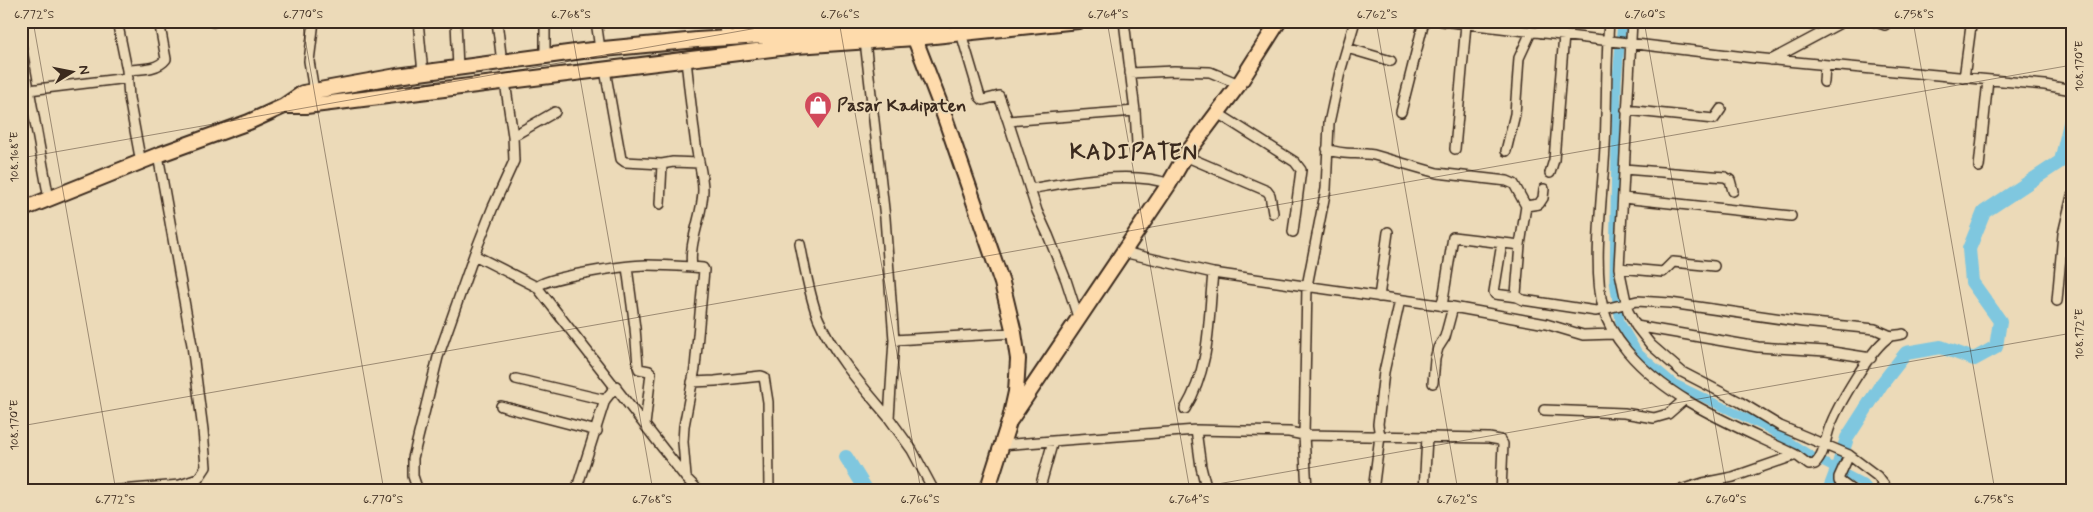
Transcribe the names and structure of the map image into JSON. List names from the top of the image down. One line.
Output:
{"districts":["KADIPATEN"],"places":{"shop":["Pasar Kadipaten"]},"north":"right","coordinates":["6.772°S","6.770°S","6.768°S","6.766°S","6.764°S","6.762°S","6.760°S","6.758°S","108.170°E","108.168°E","108.172°E"]}
